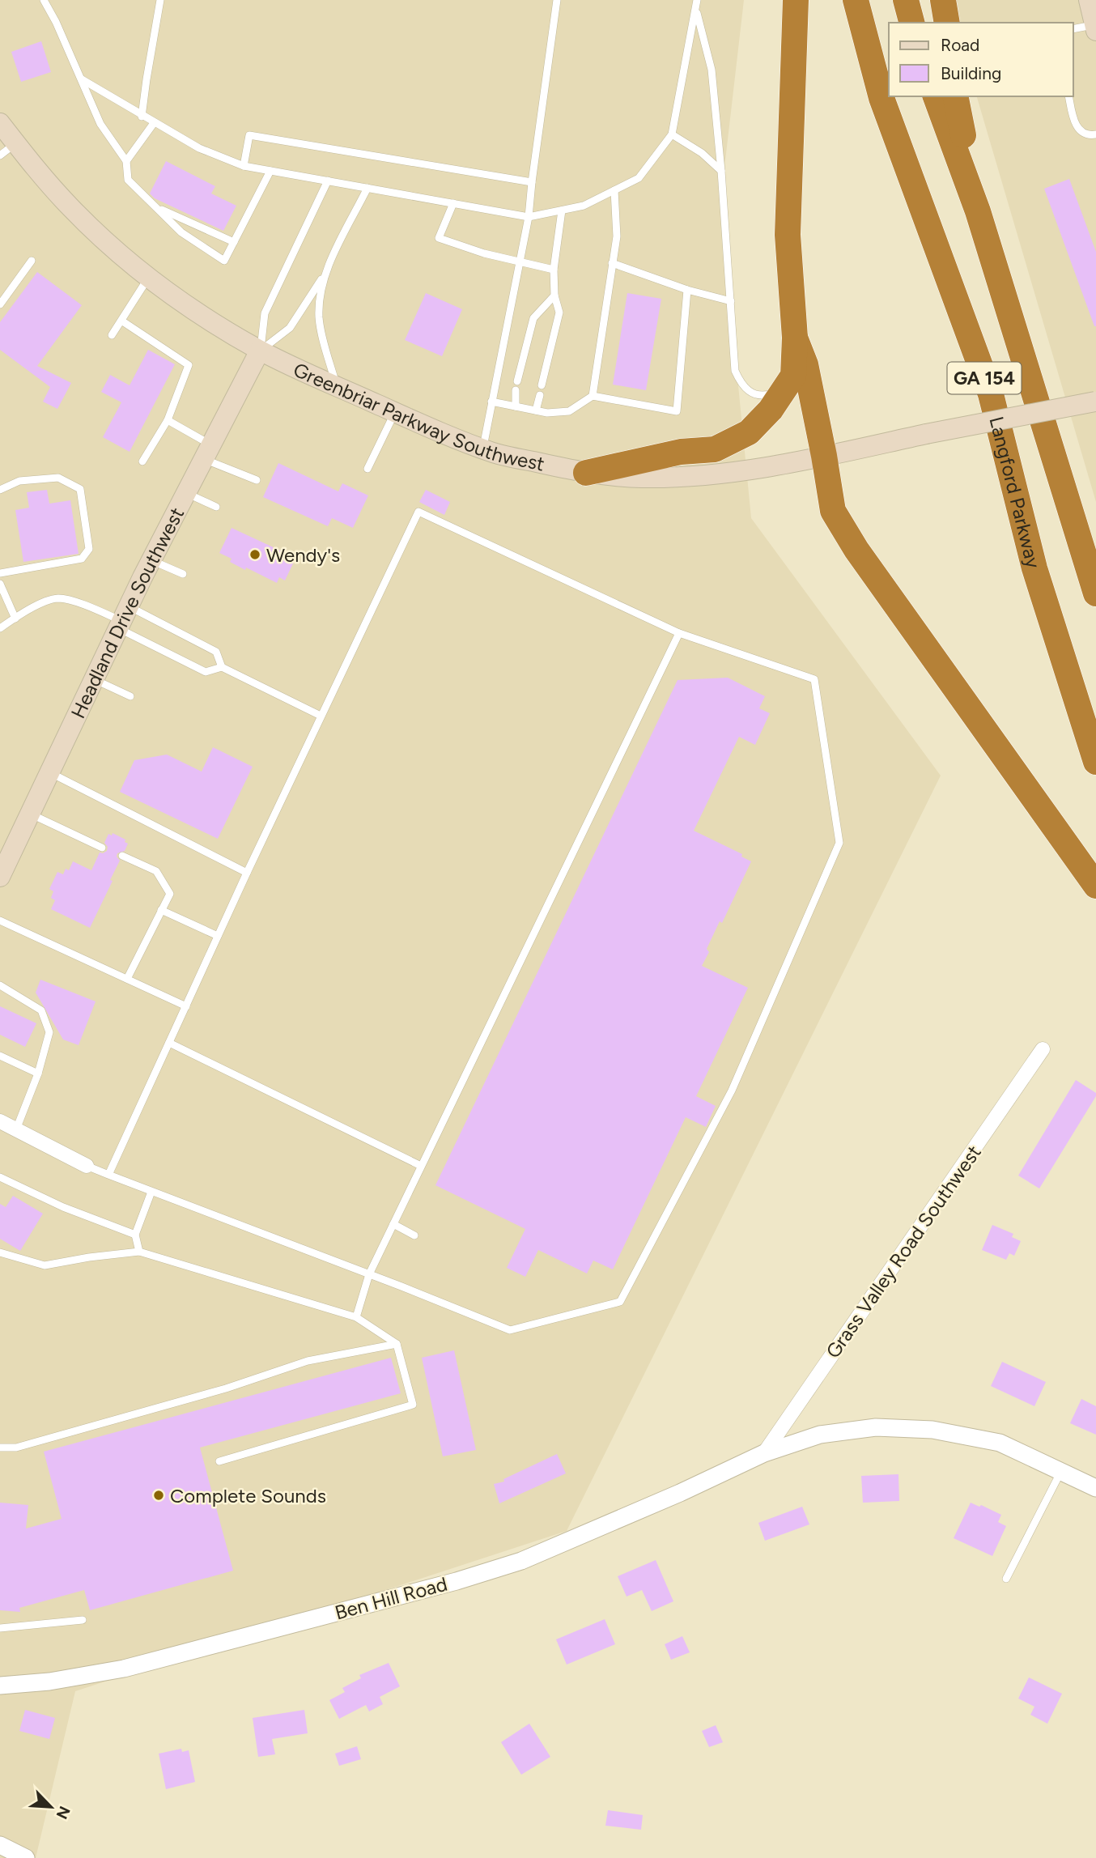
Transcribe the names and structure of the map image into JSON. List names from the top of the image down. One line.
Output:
{"streets":{"highway":["GA 154","Langford Parkway"],"main road":["Greenbriar Parkway Southwest","Headland Drive Southwest"],"street":["Grass Valley Road Southwest","Ben Hill Road"]},"crossings":[["Greenbriar Parkway Southwest","Headland Drive Southwest"],["Grass Valley Road Southwest","Ben Hill Road"]],"places":["Wendy's","Complete Sounds"],"legend":["Road","Building"],"north":"bottom right"}
